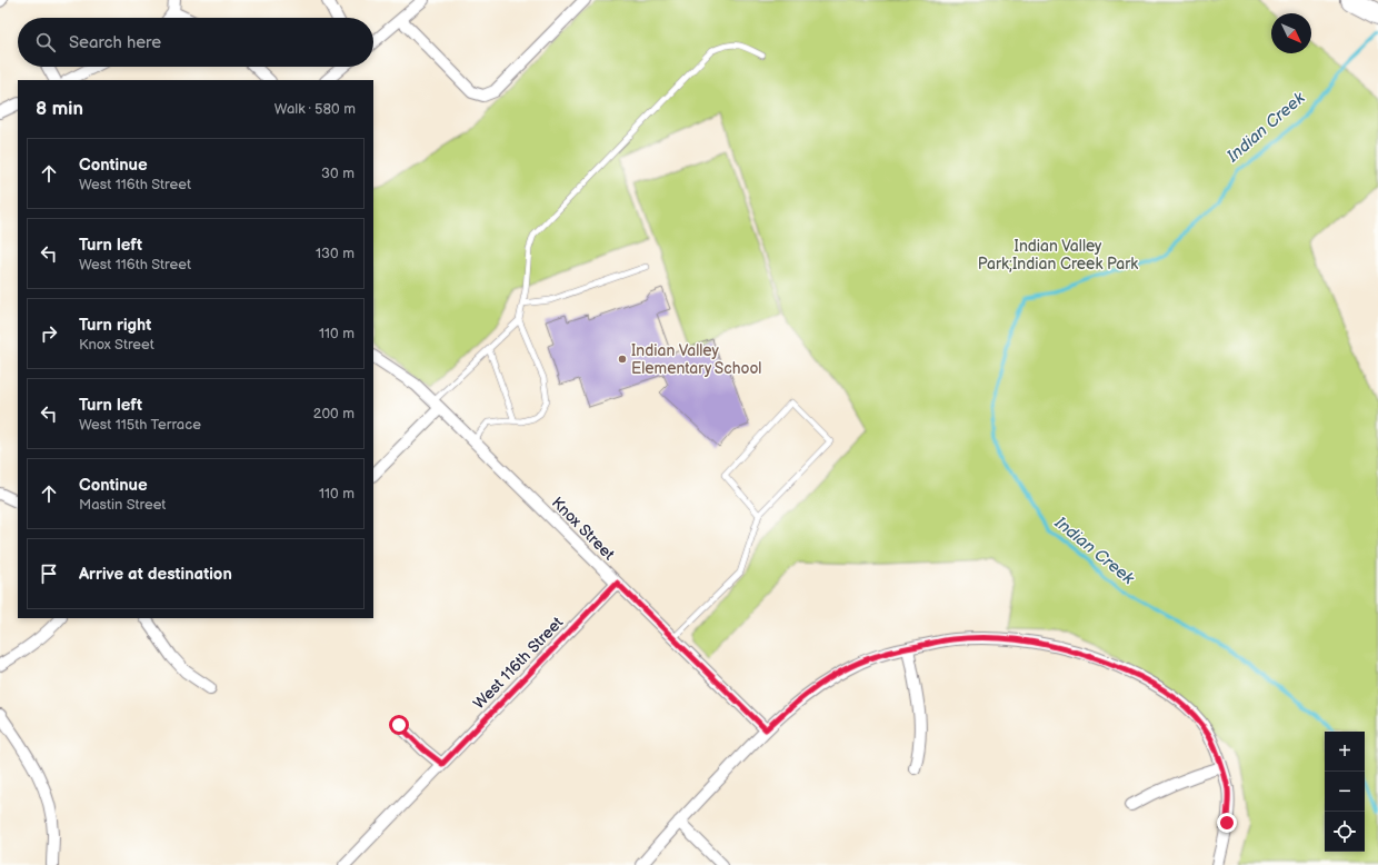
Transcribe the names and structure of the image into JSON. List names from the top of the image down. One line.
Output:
{"streets":{"street":["Knox Street","West 116th Street"]},"crossings":[["Knox Street","West 116th Street"]],"water":["Indian Creek"],"parks":["Indian Valley Park;Indian Creek Park"],"places":["Indian Valley Elementary School"],"north":"bottom right","page":{"search":"Search here","heading":["8 min","Walk · 580 m"],"list":[["Continue","West 116th Street","30 m"],["Turn left","West 116th Street","130 m"],["Turn right","Knox Street","110 m"],["Turn left","West 115th Terrace","200 m"],["Continue","Mastin Street","110 m"],"Arrive at destination"],"map_buttons":["+","−"]}}
